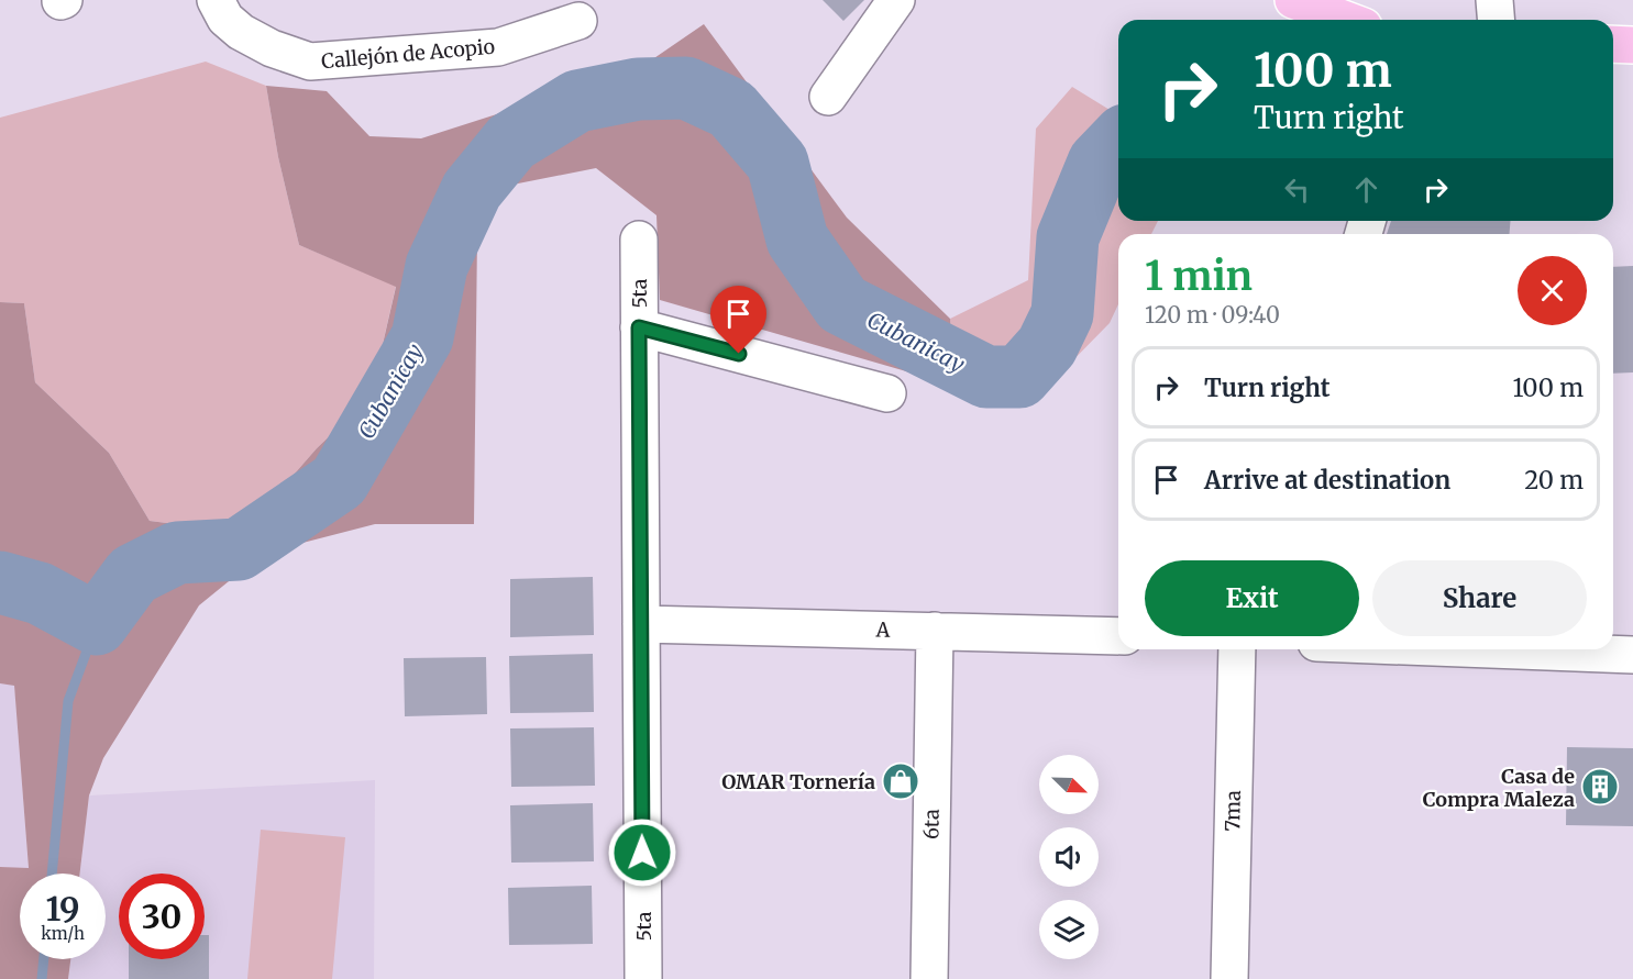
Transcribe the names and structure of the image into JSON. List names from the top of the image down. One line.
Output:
{"streets":{"street":["Callejón de Acopio","5ta","A","7ma","6ta"]},"crossings":[["5ta","A"],["A","6ta"]],"water":["Cubanicay"],"places":{"shop":["OMAR Tornería"],"building":["Casa de Compra Maleza"]},"north":"bottom right","page":{"turn":["100 m","Turn right"],"heading":["1 min","120 m · 09:40"],"list":[{"name":"Turn right","value":"100 m"},{"name":"Arrive at destination","value":"20 m"}],"buttons":["Exit","Share"],"speed":"19 km/h","limit":"30"}}
